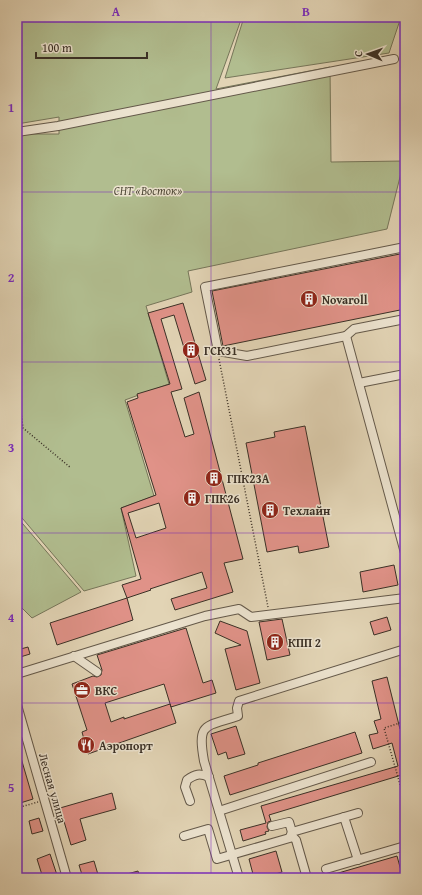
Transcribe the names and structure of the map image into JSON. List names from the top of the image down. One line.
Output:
{"streets":{"street":["Лесная улица"]},"parks":["СНТ «Восток»"],"places":{"building":["Novaroll","ГСК31","ГПК23А","ГПК26","Техлайн","КПП 2"],"office":["ВКС"],"restaurant":["Аэропорт"]},"scale_bar":"100 m","north":"left","grid":{"columns":["A","B"],"rows":["1","2","3","4","5"]}}
